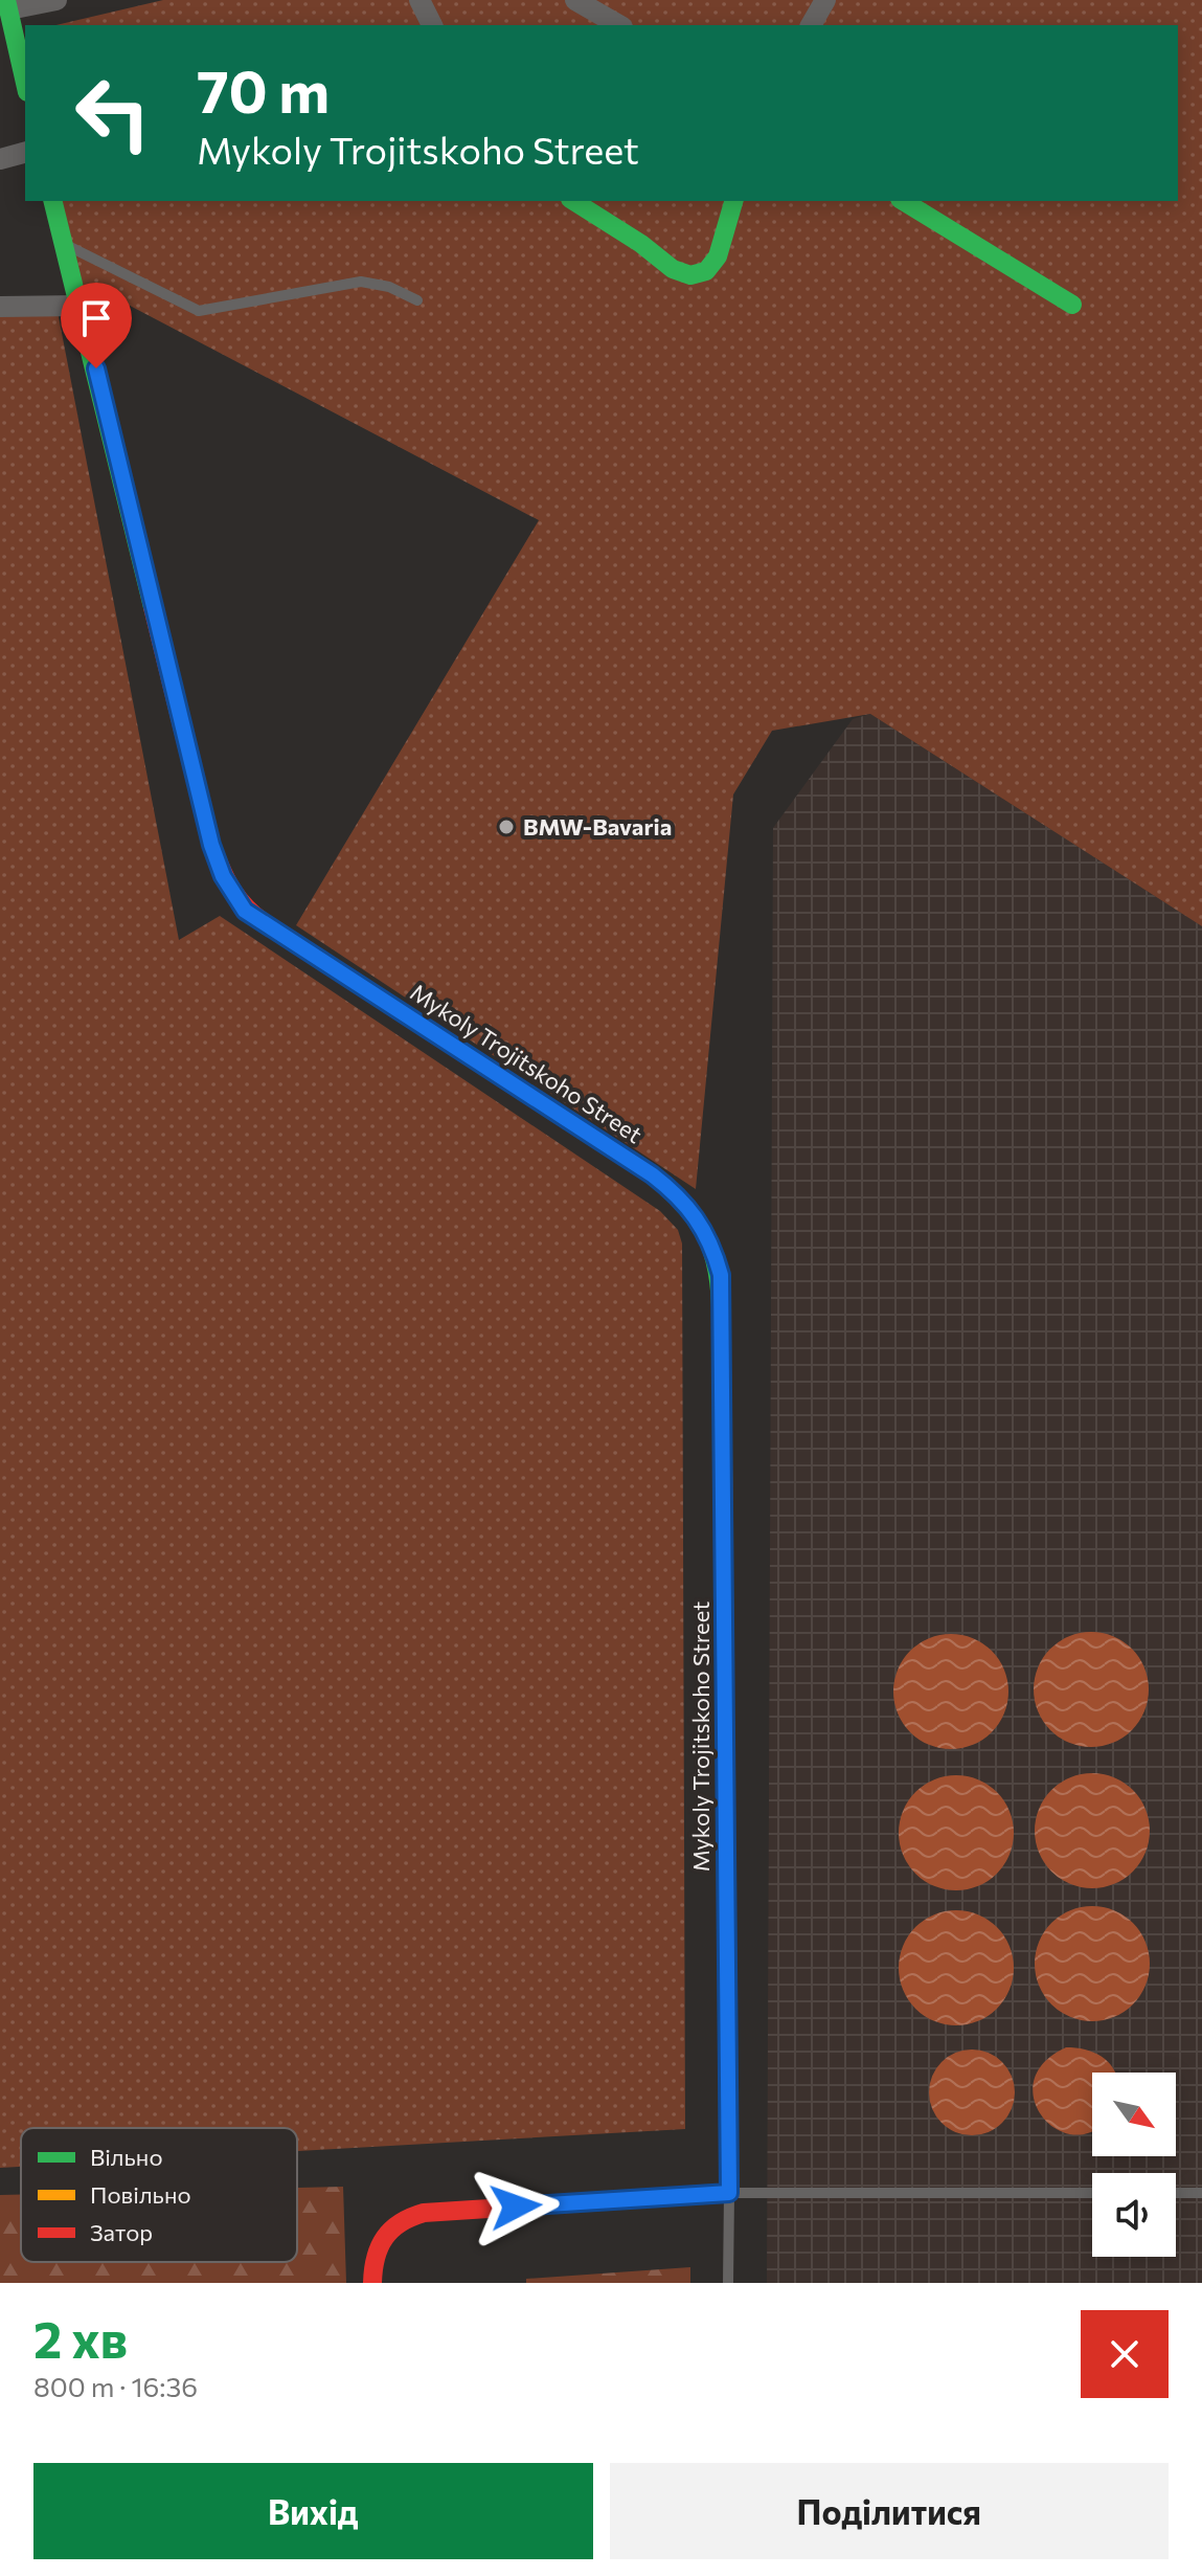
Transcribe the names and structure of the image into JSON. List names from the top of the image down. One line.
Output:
{"streets":{"street":["Mykoly Trojitskoho Street"]},"places":["BMW-Bavaria"],"legend":["Вільно","Повільно","Затор"],"north":"bottom right","page":{"turn":["70 m","Mykoly Trojitskoho Street"],"heading":["2 хв","800 m · 16:36"],"buttons":["Вихід","Поділитися"]}}
